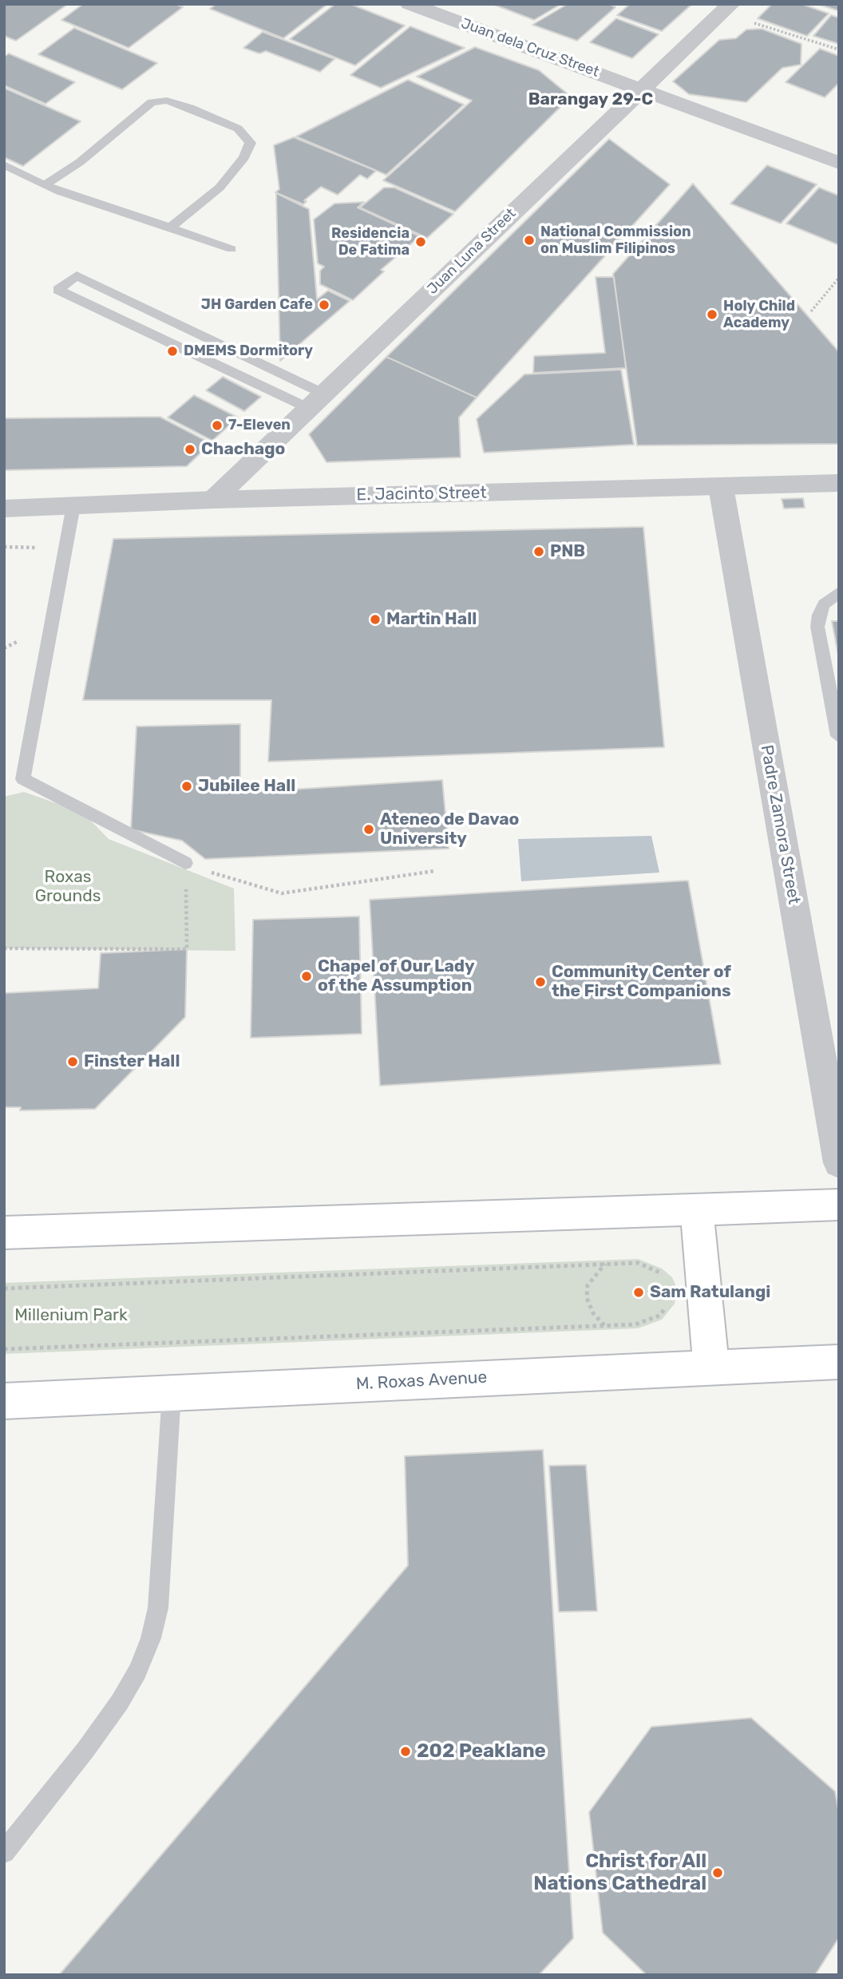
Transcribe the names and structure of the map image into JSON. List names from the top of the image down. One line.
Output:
{"streets":{"main road":["M. Roxas Avenue"],"street":["Juan dela Cruz Street","Juan Luna Street","E. Jacinto Street","Padre Zamora Street"]},"crossings":[["Juan dela Cruz Street","Juan Luna Street"],["Juan Luna Street","E. Jacinto Street"],["E. Jacinto Street","Padre Zamora Street"]],"districts":["Barangay 29-C"],"parks":["Roxas Grounds","Millenium Park"],"places":["National Commission on Muslim Filipinos","Residencia De Fatima","JH Garden Cafe","Holy Child Academy","DMEMS Dormitory","7-Eleven","Chachago","PNB","Martin Hall","Jubilee Hall","Ateneo de Davao University","Chapel of Our Lady of the Assumption","Community Center of the First Companions","Finster Hall","Sam Ratulangi","202 Peaklane","Christ for All Nations Cathedral"]}
